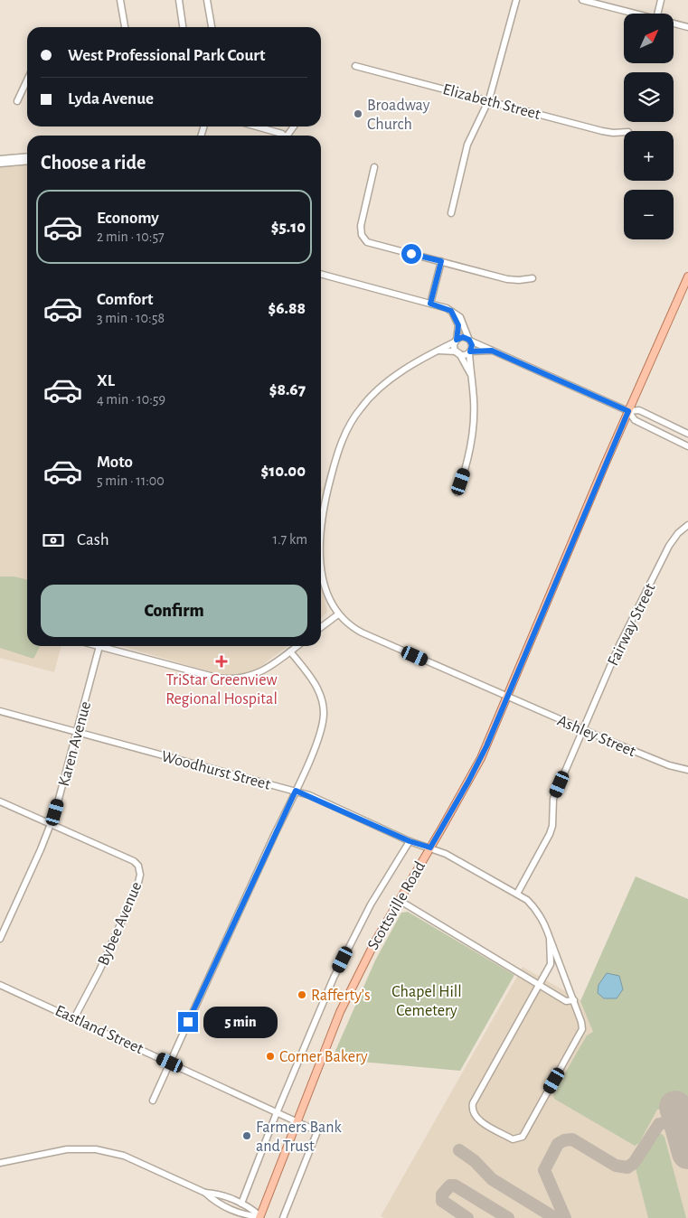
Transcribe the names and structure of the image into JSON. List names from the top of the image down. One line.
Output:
{"streets":{"main road":["Scottsville Road"],"street":["Elizabeth Street","Fairway Street","Ashley Street","Karen Avenue","Woodhurst Street","Bybee Avenue","Eastland Street"]},"crossings":[["Fairway Street","Ashley Street"],["Fairway Street","Woodhurst Street"],["Ashley Street","Scottsville Road"],["Karen Avenue","Woodhurst Street"],["Karen Avenue","Bybee Avenue"],["Woodhurst Street","Scottsville Road"],["Scottsville Road","Eastland Street"],["Bybee Avenue","Eastland Street"]],"parks":["Chapel Hill Cemetery"],"places":{"other":["Broadway Church","Rafferty’s","Corner Bakery","Farmers Bank and Trust"],"health":["TriStar Greenview Regional Hospital"]},"north":"top right","page":{"map_buttons":["+","−"],"banner":["West Professional Park Court","Lyda Avenue"],"heading":"Choose a ride","list":[{"name":"Economy","note":"2 min · 10:57","value":"$5.10"},{"name":"Comfort","note":"3 min · 10:58","value":"$6.88"},{"name":"XL","note":"4 min · 10:59","value":"$8.67"},{"name":"Moto","note":"5 min · 11:00","value":"$10.00"}],"pay":["Cash","1.7 km"],"buttons":"Confirm","bubble":"5 min"}}
